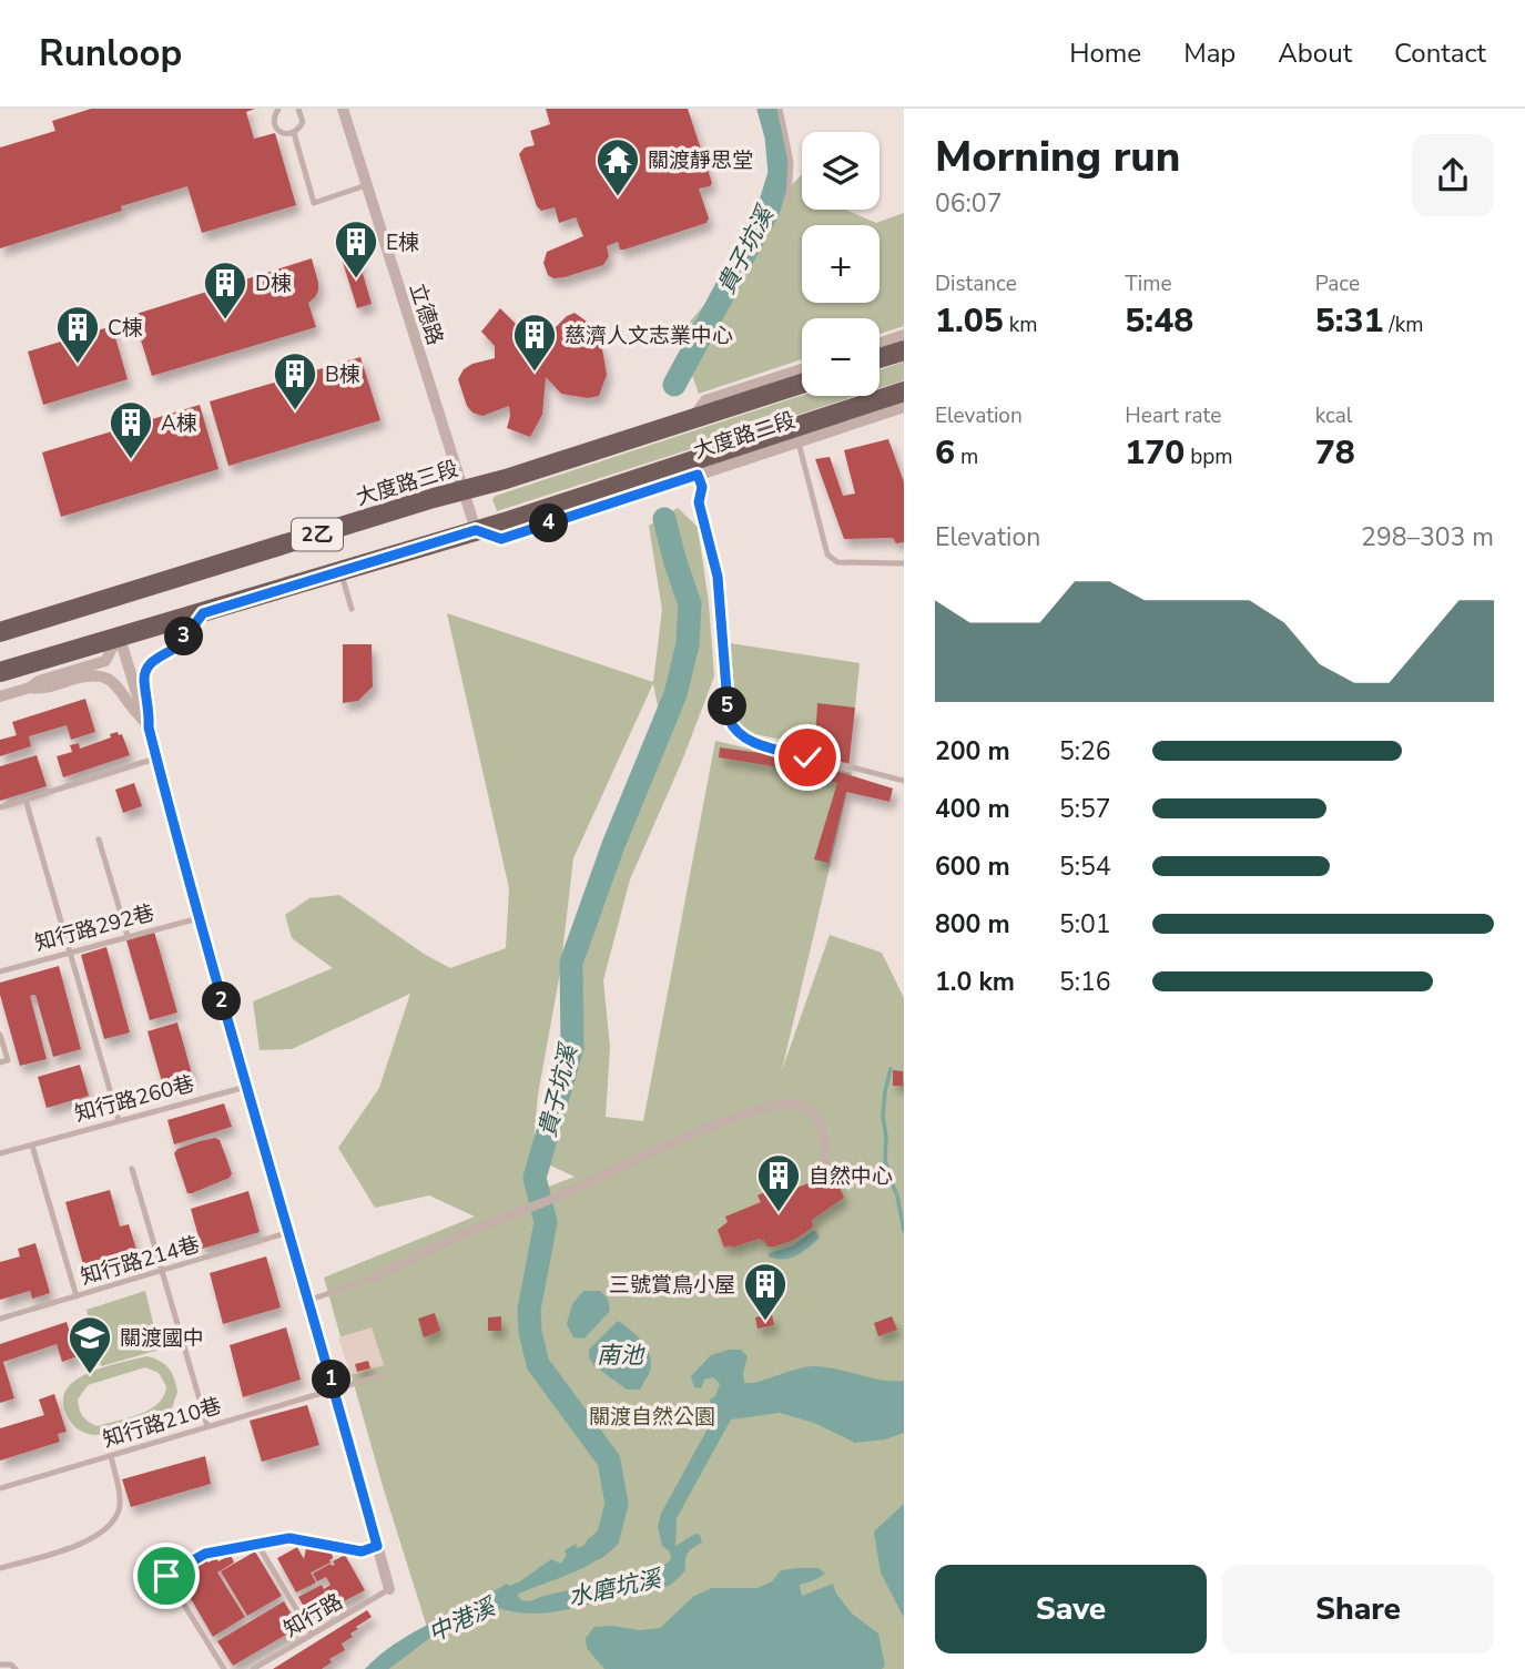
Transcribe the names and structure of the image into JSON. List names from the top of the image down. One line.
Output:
{"streets":{"main road":["大度路二段","大度路三段","2乙"],"street":["立德路"],"lane":["知行路292巷","知行路260巷","知行路214巷","知行路210巷","知行路"]},"crossings":[["立德路","大度路三段"],["立德路","2乙"],["大度路二段","大度路三段"],["大度路二段","2乙"]],"water":["貴子坑溪","南池","水磨坑溪","中港溪"],"parks":["關渡自然公園"],"places":{"temple":["關渡靜思堂"],"building":["E棟","D棟","C棟","慈濟人文志業中心","B棟","A棟","自然中心","三號賞鳥小屋"],"school or university":["關渡國中"]},"page":{"header":"Runloop","nav":["Home","Map","About","Contact"],"heading":["Morning run","06:07"],"map_buttons":["+","−"],"stats":[["Distance","1.05 km"],["Time","5:48"],["Pace","5:31 /km"],["Elevation","6 m"],["Heart rate","170 bpm"],["kcal","78"]],"pins":["4","3","5","2","1"],"chart":["Elevation","298–303 m"],"list":[{"name":"200 m","note":"5:26"},{"name":"400 m","note":"5:57"},{"name":"600 m","note":"5:54"},{"name":"800 m","note":"5:01"},{"name":"1.0 km","note":"5:16"}],"buttons":["Save","Share"]}}
